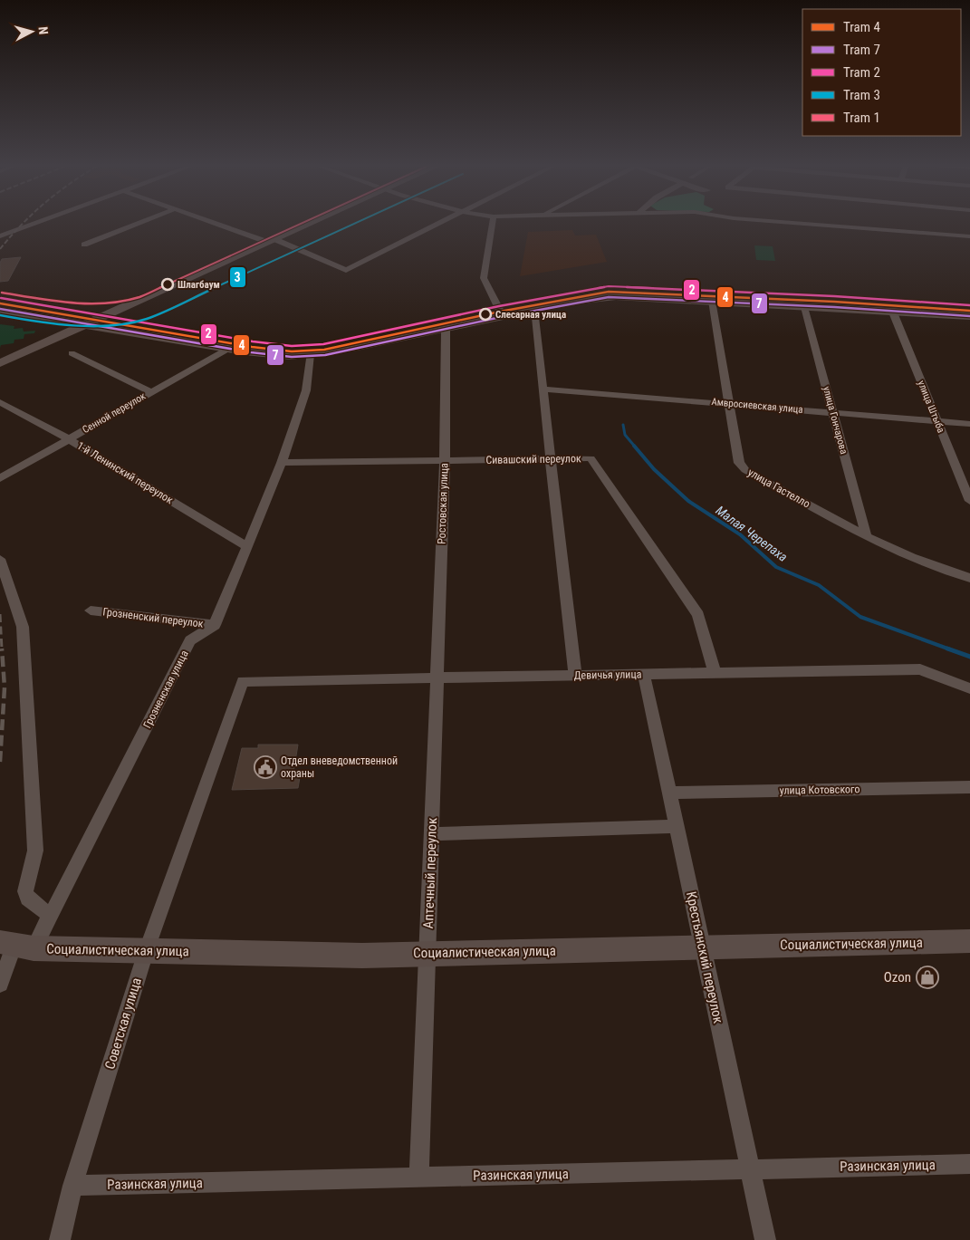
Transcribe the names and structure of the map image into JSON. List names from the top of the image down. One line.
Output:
{"streets":{"main road":["Социалистическая улица"],"street":["Амвросиевская улица","улица Штыба","Сенной переулок","улица Гончарова","Сивашский переулок","1-й Ленинский переулок","улица Гастелло","Ростовская улица","Грозненский переулок","Девичья улица","Грозненская улица","улица Котовского","Аптечный переулок","Крестьянский переулок","Советская улица","Разинская улица"]},"crossings":[["Амвросиевская улица","улица Штыба"],["Амвросиевская улица","улица Гончарова"],["Амвросиевская улица","улица Гастелло"],["Сенной переулок","1-й Ленинский переулок"],["улица Гончарова","улица Гастелло"],["Сивашский переулок","Ростовская улица"],["Сивашский переулок","Девичья улица"],["Ростовская улица","Девичья улица"],["Ростовская улица","Аптечный переулок"],["Грозненский переулок","Грозненская улица"],["Девичья улица","Аптечный переулок"],["Девичья улица","Крестьянский переулок"],["Девичья улица","Советская улица"],["Грозненская улица","Социалистическая улица"],["улица Котовского","Крестьянский переулок"],["Аптечный переулок","Социалистическая улица"],["Аптечный переулок","Разинская улица"],["Социалистическая улица","Крестьянский переулок"],["Социалистическая улица","Советская улица"],["Крестьянский переулок","Разинская улица"],["Советская улица","Разинская улица"]],"water":["Малая Черепаха"],"places":{"other":["Шлагбаум","Слесарная улица"],"public building":["Отдел вневедомственной охраны"],"shop":["Ozon"]},"lines":["tram line 3","tram line 1","tram line 2","tram line 4","tram line 7"],"legend":["Tram 4","Tram 7","Tram 2","Tram 3","Tram 1"],"north":"right"}
